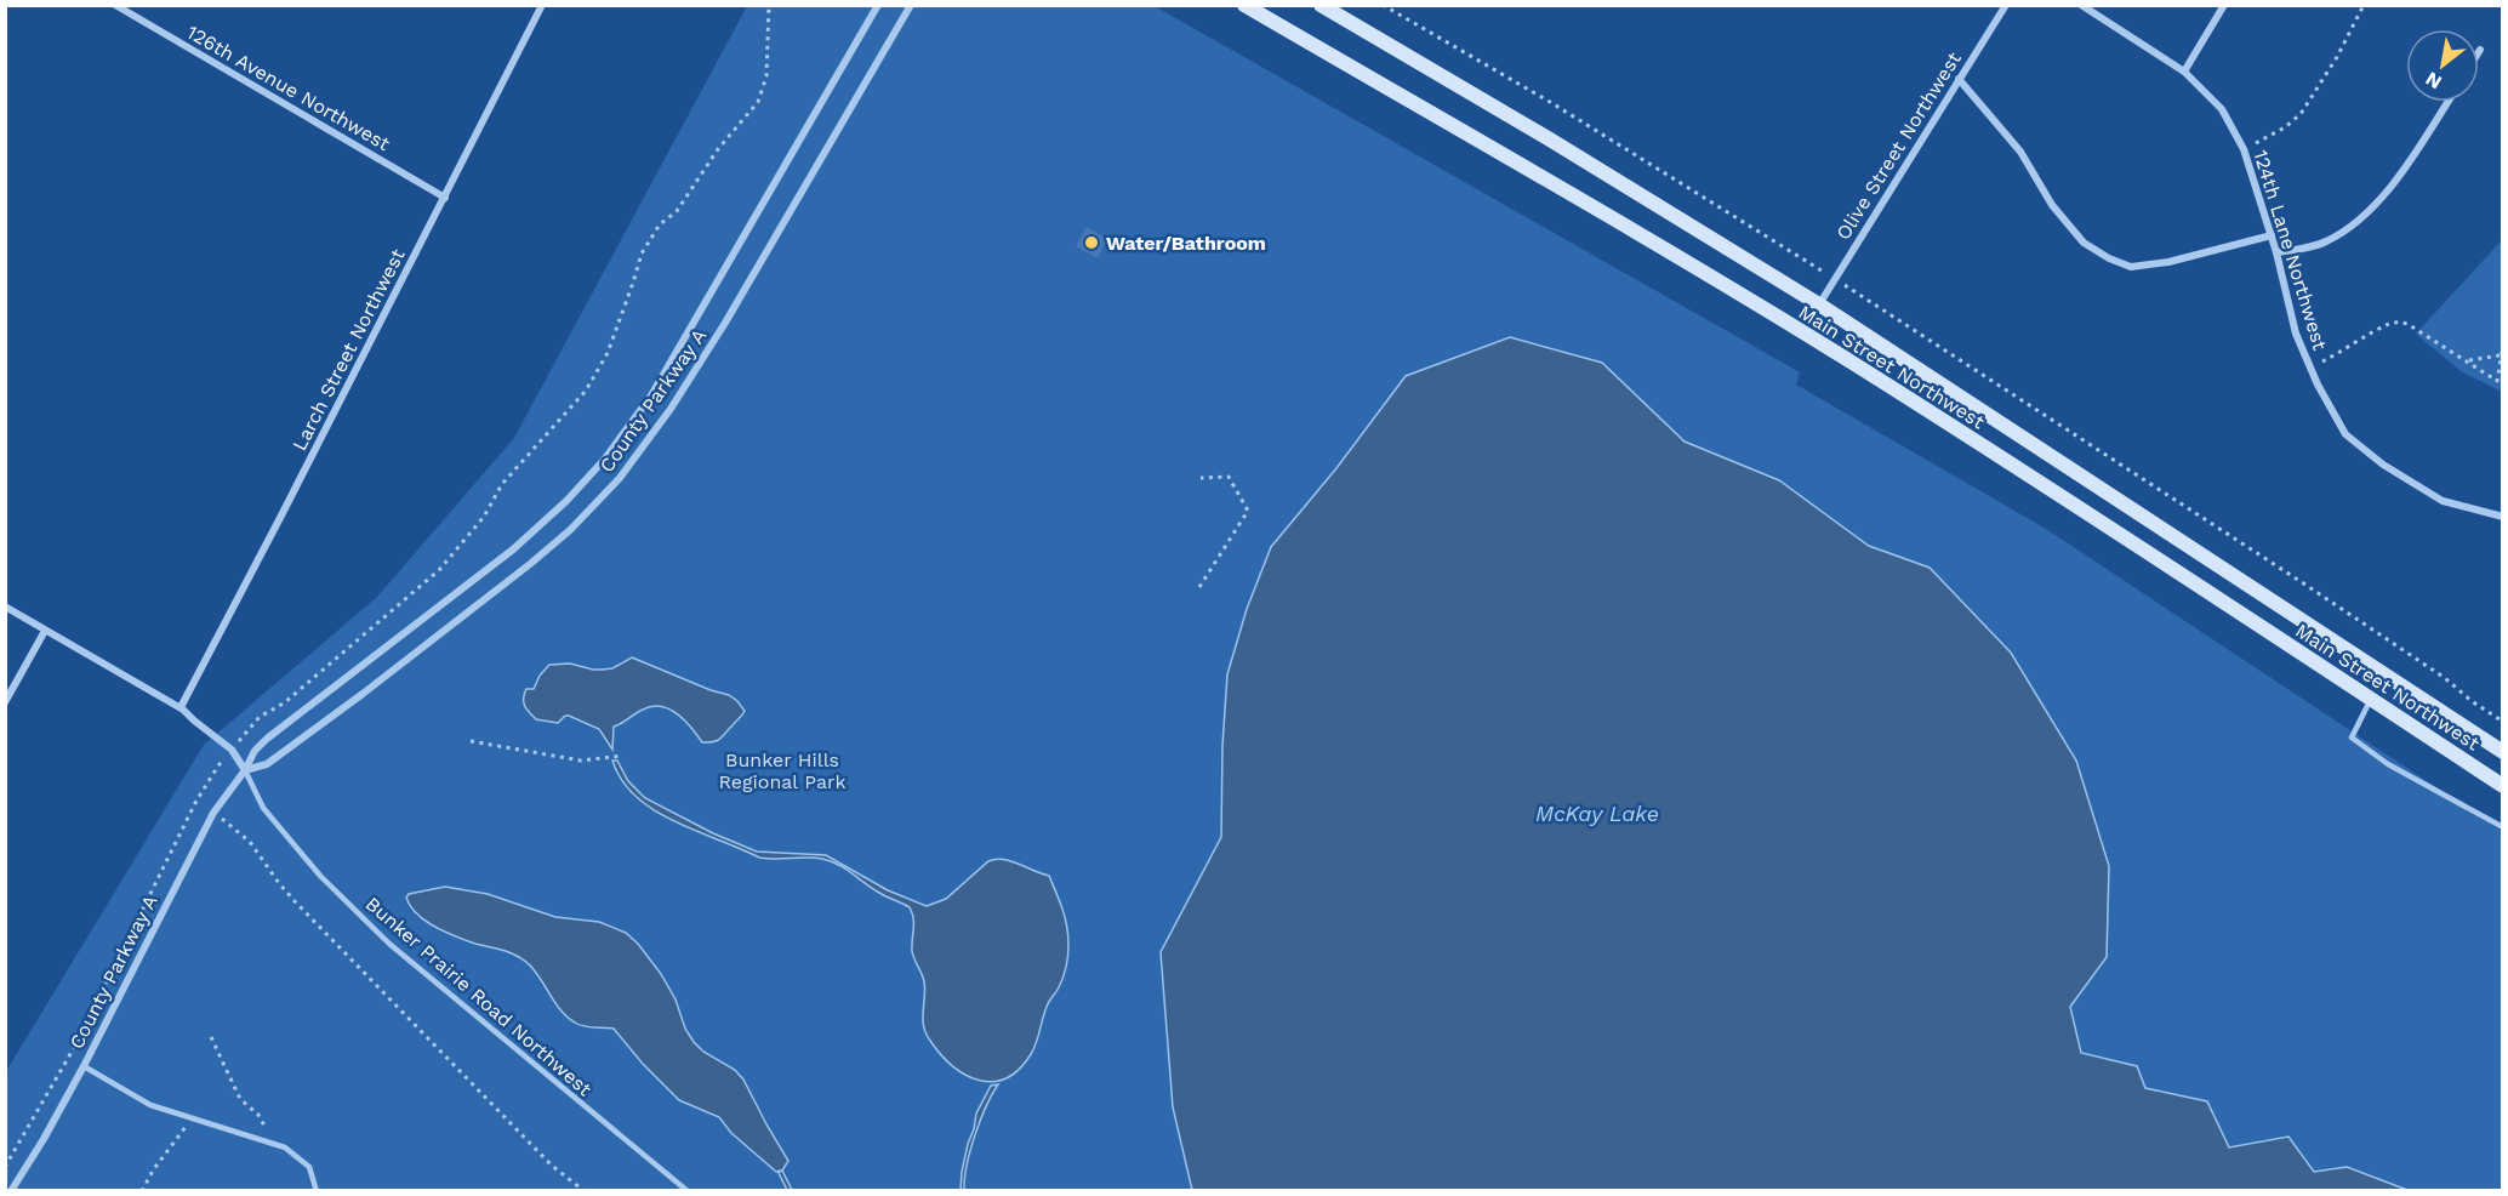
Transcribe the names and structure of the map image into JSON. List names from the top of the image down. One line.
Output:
{"streets":{"main road":["Main Street Northwest"],"street":["126th Avenue Northwest","Olive Street Northwest","124th Lane Northwest","Larch Street Northwest","County Parkway A"],"lane":["Bunker Prairie Road Northwest"]},"crossings":[["126th Avenue Northwest","Larch Street Northwest"],["Olive Street Northwest","Main Street Northwest"],["County Parkway A","Bunker Prairie Road Northwest"]],"water":["McKay Lake"],"parks":["Bunker Hills Regional Park"],"places":["Water/Bathroom"],"north":"bottom left"}
